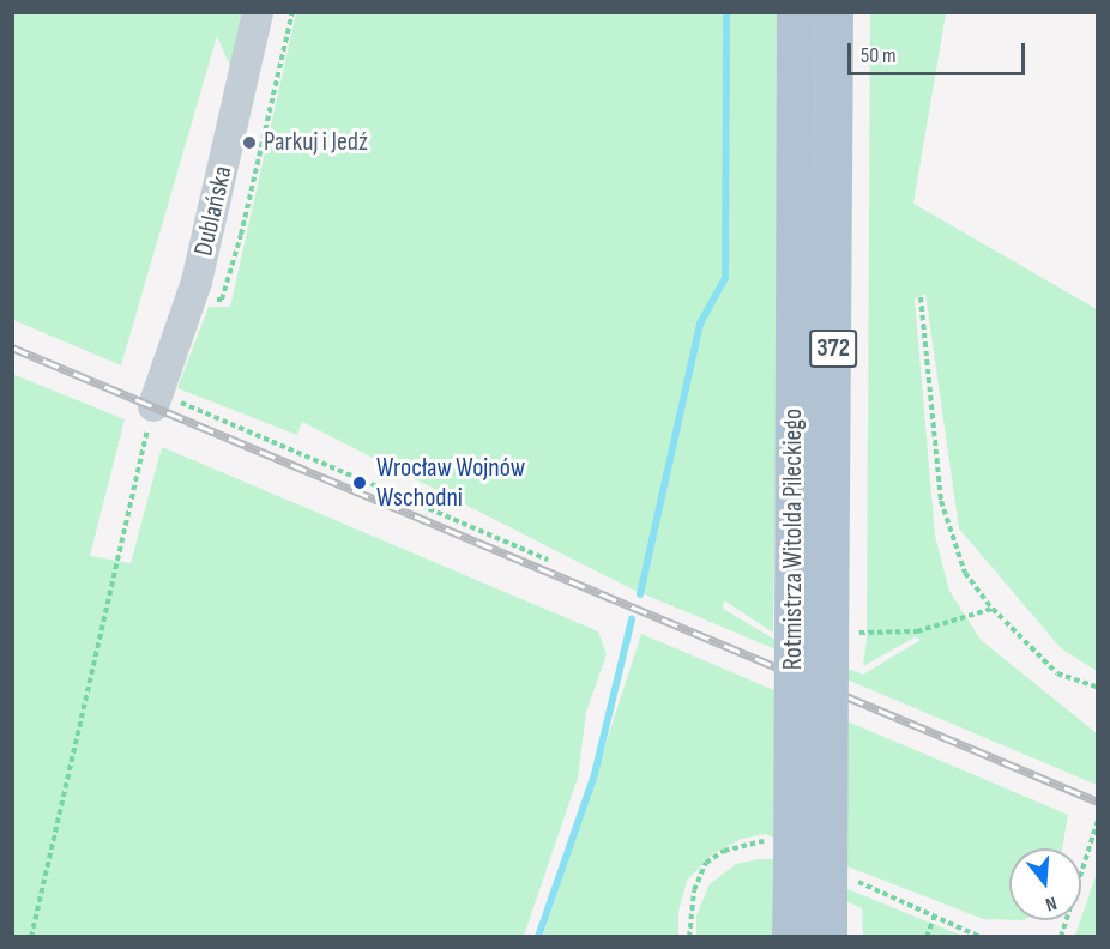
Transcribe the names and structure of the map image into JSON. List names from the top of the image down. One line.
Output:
{"streets":{"main road":["372","Rotmistrza Witolda Pileckiego"],"lane":["Dublańska"]},"places":["Parkuj i Jedź","Wrocław Wojnów Wschodni"],"scale_bar":"50 m","north":"bottom"}
